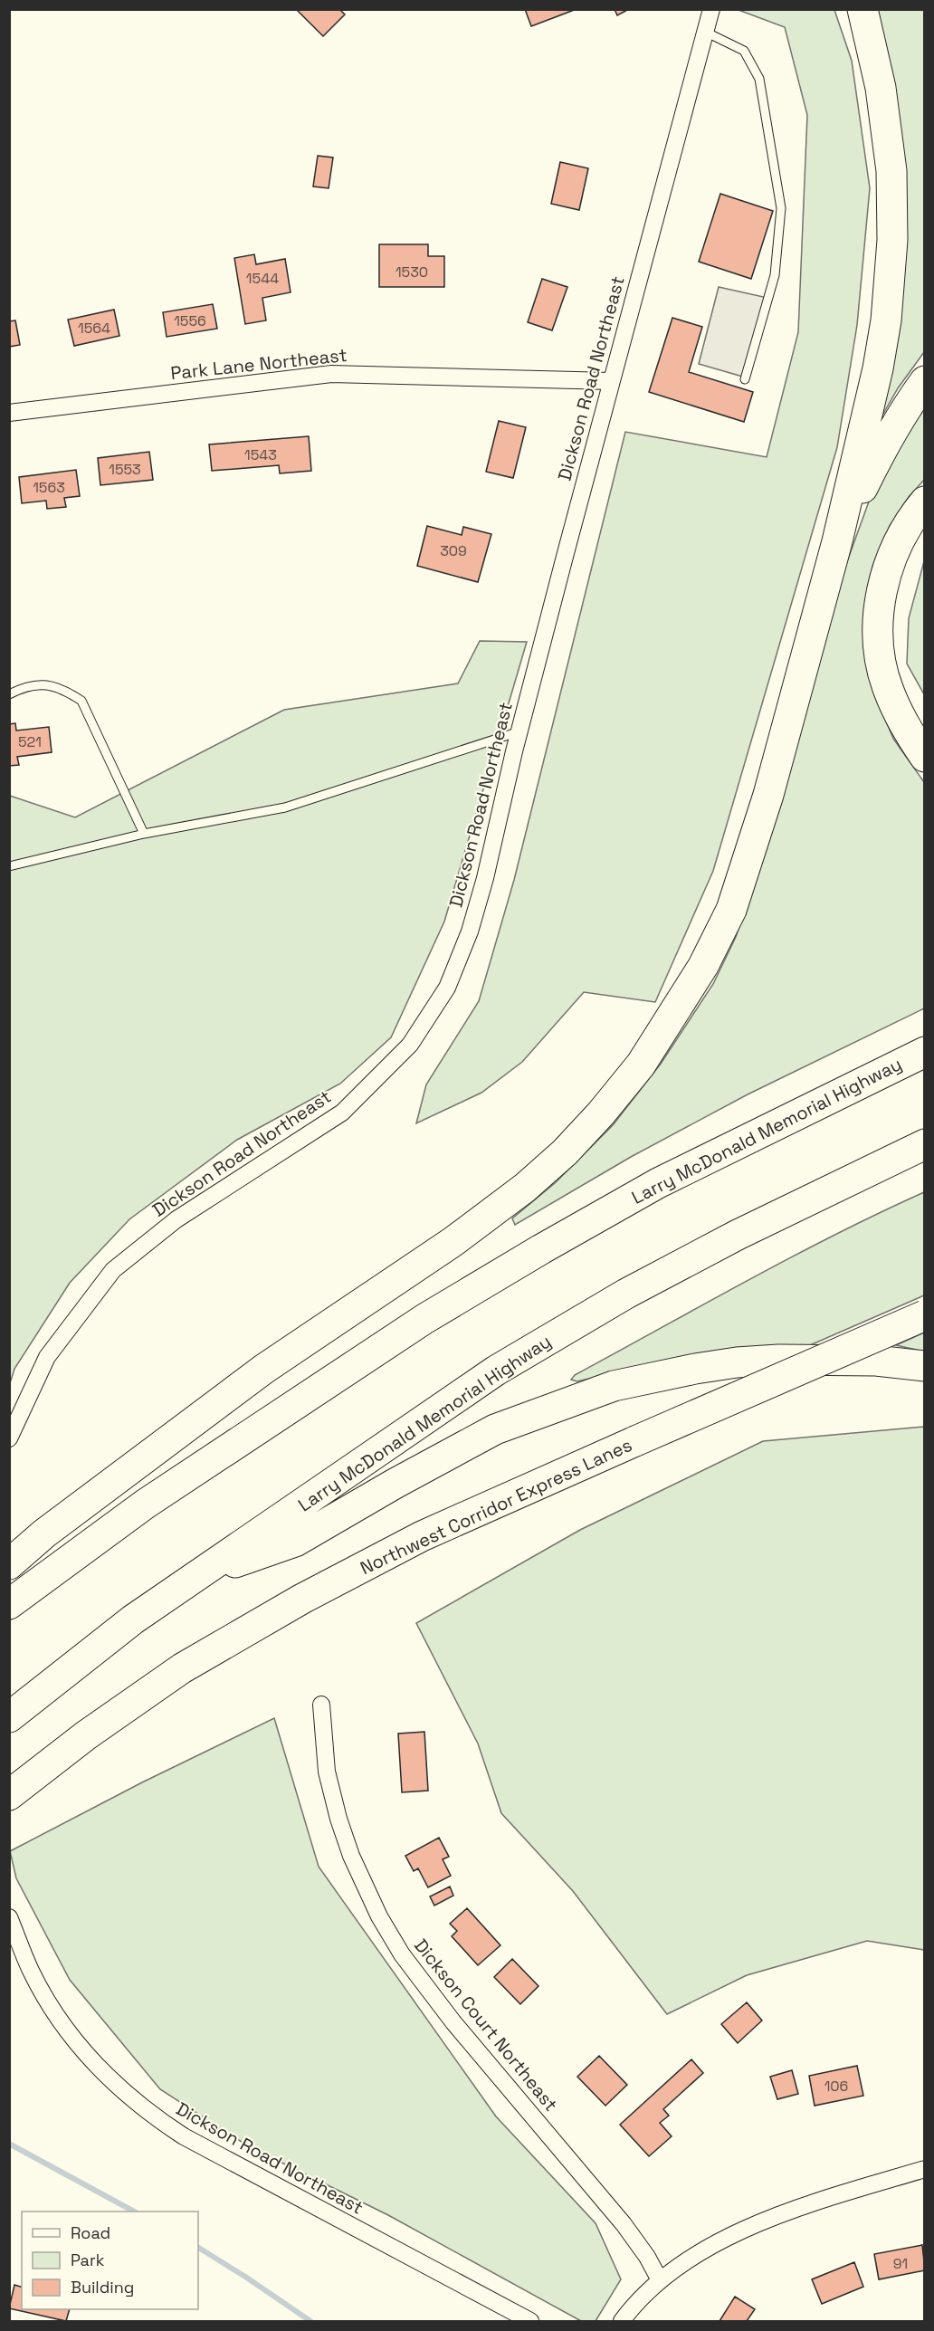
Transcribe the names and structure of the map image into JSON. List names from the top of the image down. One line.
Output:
{"streets":{"highway":["Larry McDonald Memorial Highway","Northwest Corridor Express Lanes"],"street":["Park Lane Northeast","Dickson Road Northeast","Dickson Court Northeast"]},"crossings":[["Park Lane Northeast","Dickson Road Northeast"]],"house_numbers":["1530","1544","1556","1564","1543","1553","1563","309","521","106","91"],"legend":["Road","Park","Building"]}
